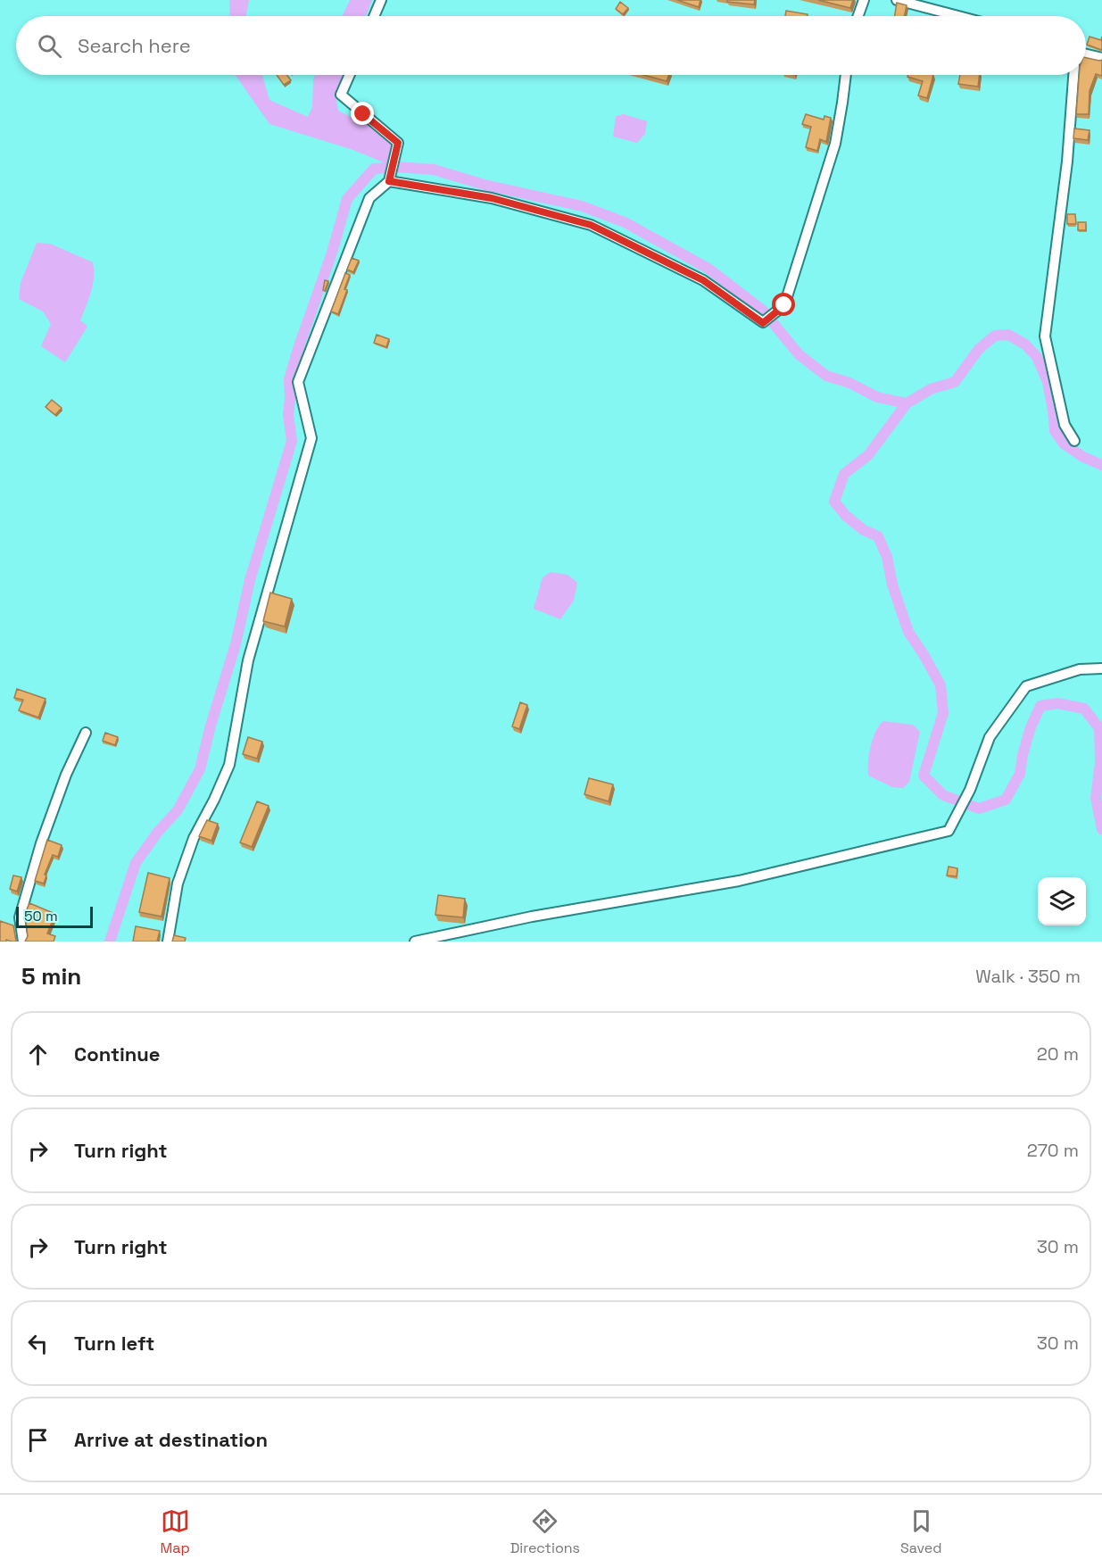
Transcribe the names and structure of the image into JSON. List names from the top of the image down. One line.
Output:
{"scale_bar":"50 m","page":{"search":"Search here","scale":"50 m","heading":["5 min","Walk · 350 m"],"list":[["Continue","20 m"],["Turn right","270 m"],["Turn right","30 m"],["Turn left","30 m"],"Arrive at destination"],"nav":["Map","Directions","Saved"]}}
